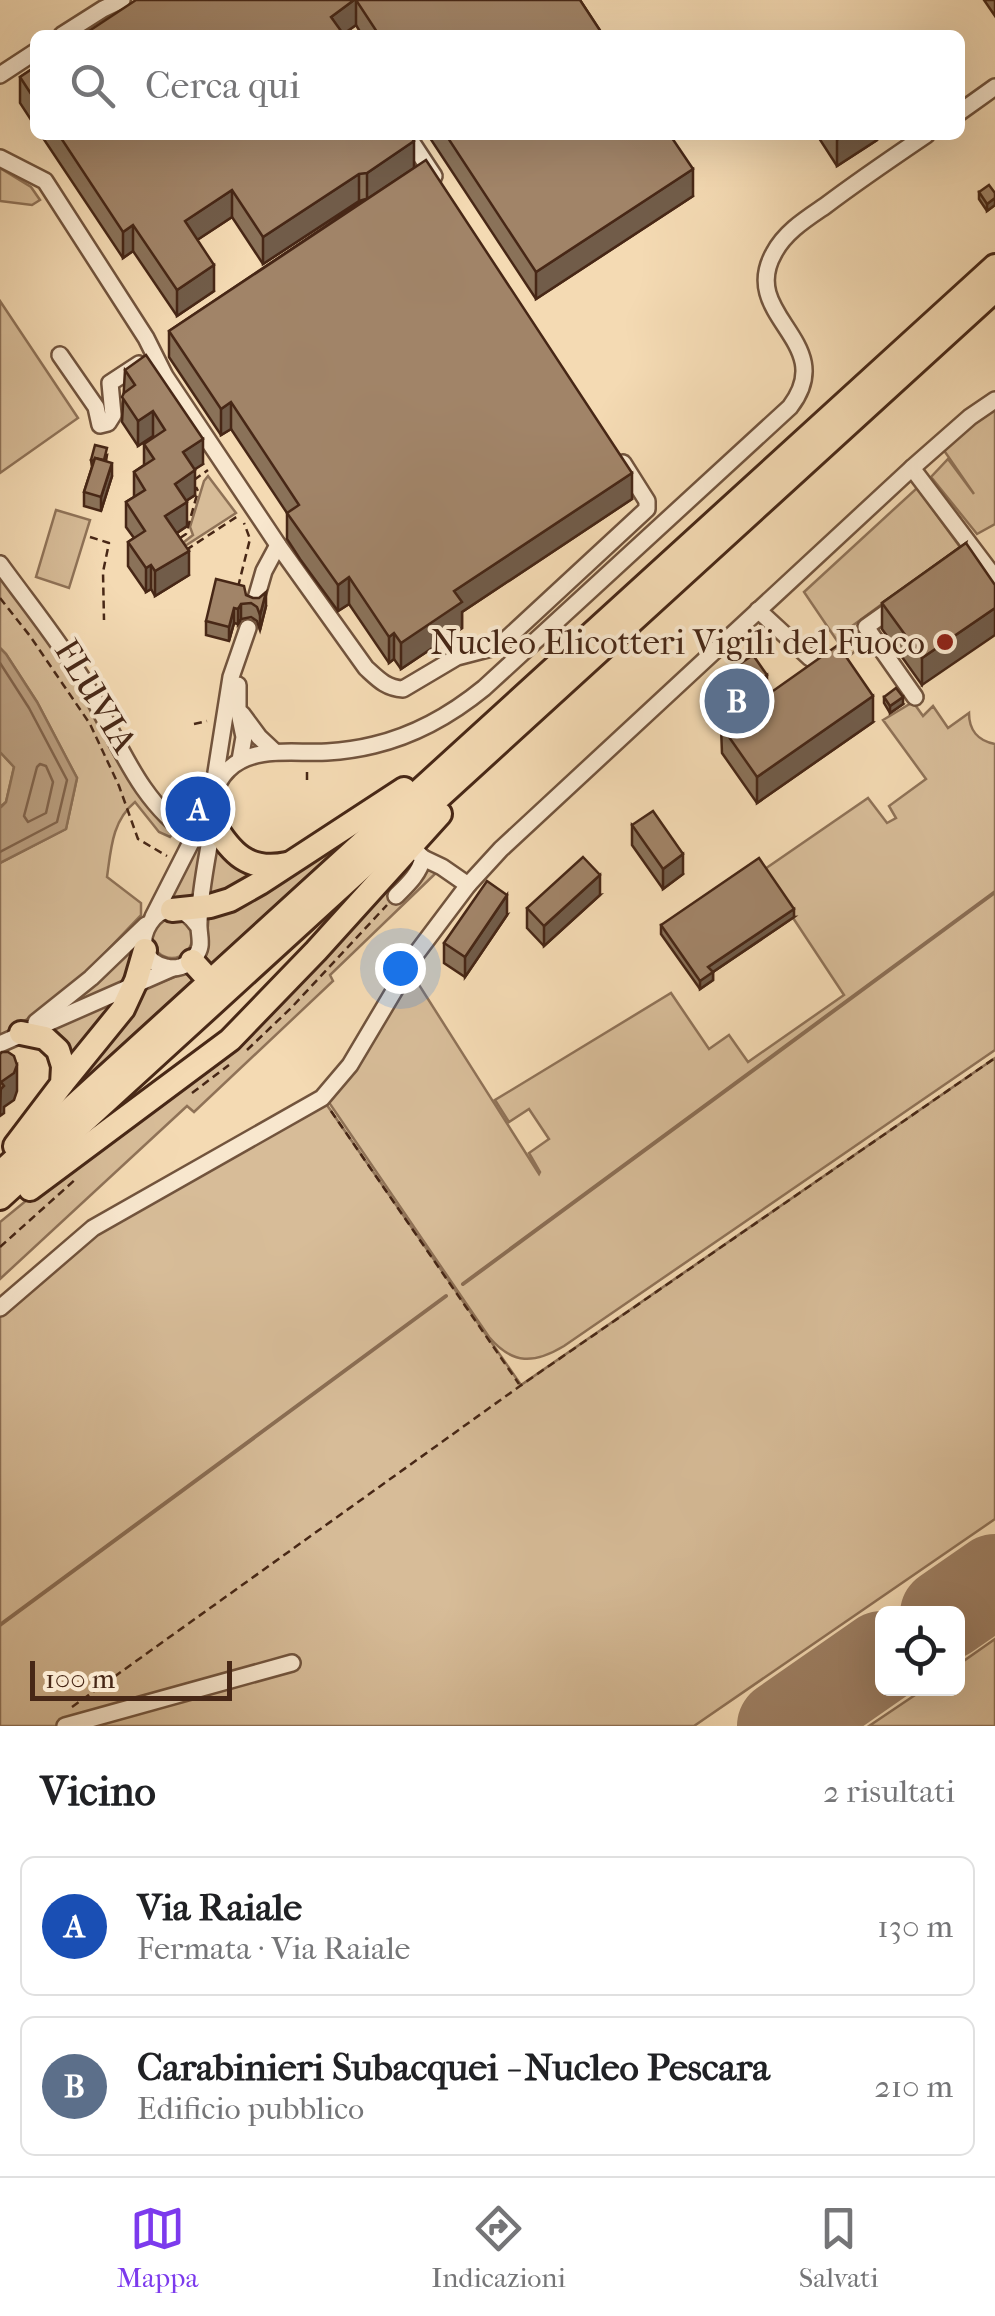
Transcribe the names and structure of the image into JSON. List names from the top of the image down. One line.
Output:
{"streets":{"path":["FLUVIA"]},"places":["Nucleo Elicotteri Vigili del Fuoco"],"scale_bar":"100 m","page":{"search":"Cerca qui","pins":["B","A"],"scale":"100 m","heading":["Vicino","2 risultati"],"list":[{"mark":"A","name":"Via Raiale","note":"Fermata · Via Raiale","value":"130 m"},{"mark":"B","name":"Carabinieri Subacquei - Nucleo Pescara","note":"Edificio pubblico","value":"210 m"}],"nav":["Mappa","Indicazioni","Salvati"]}}
